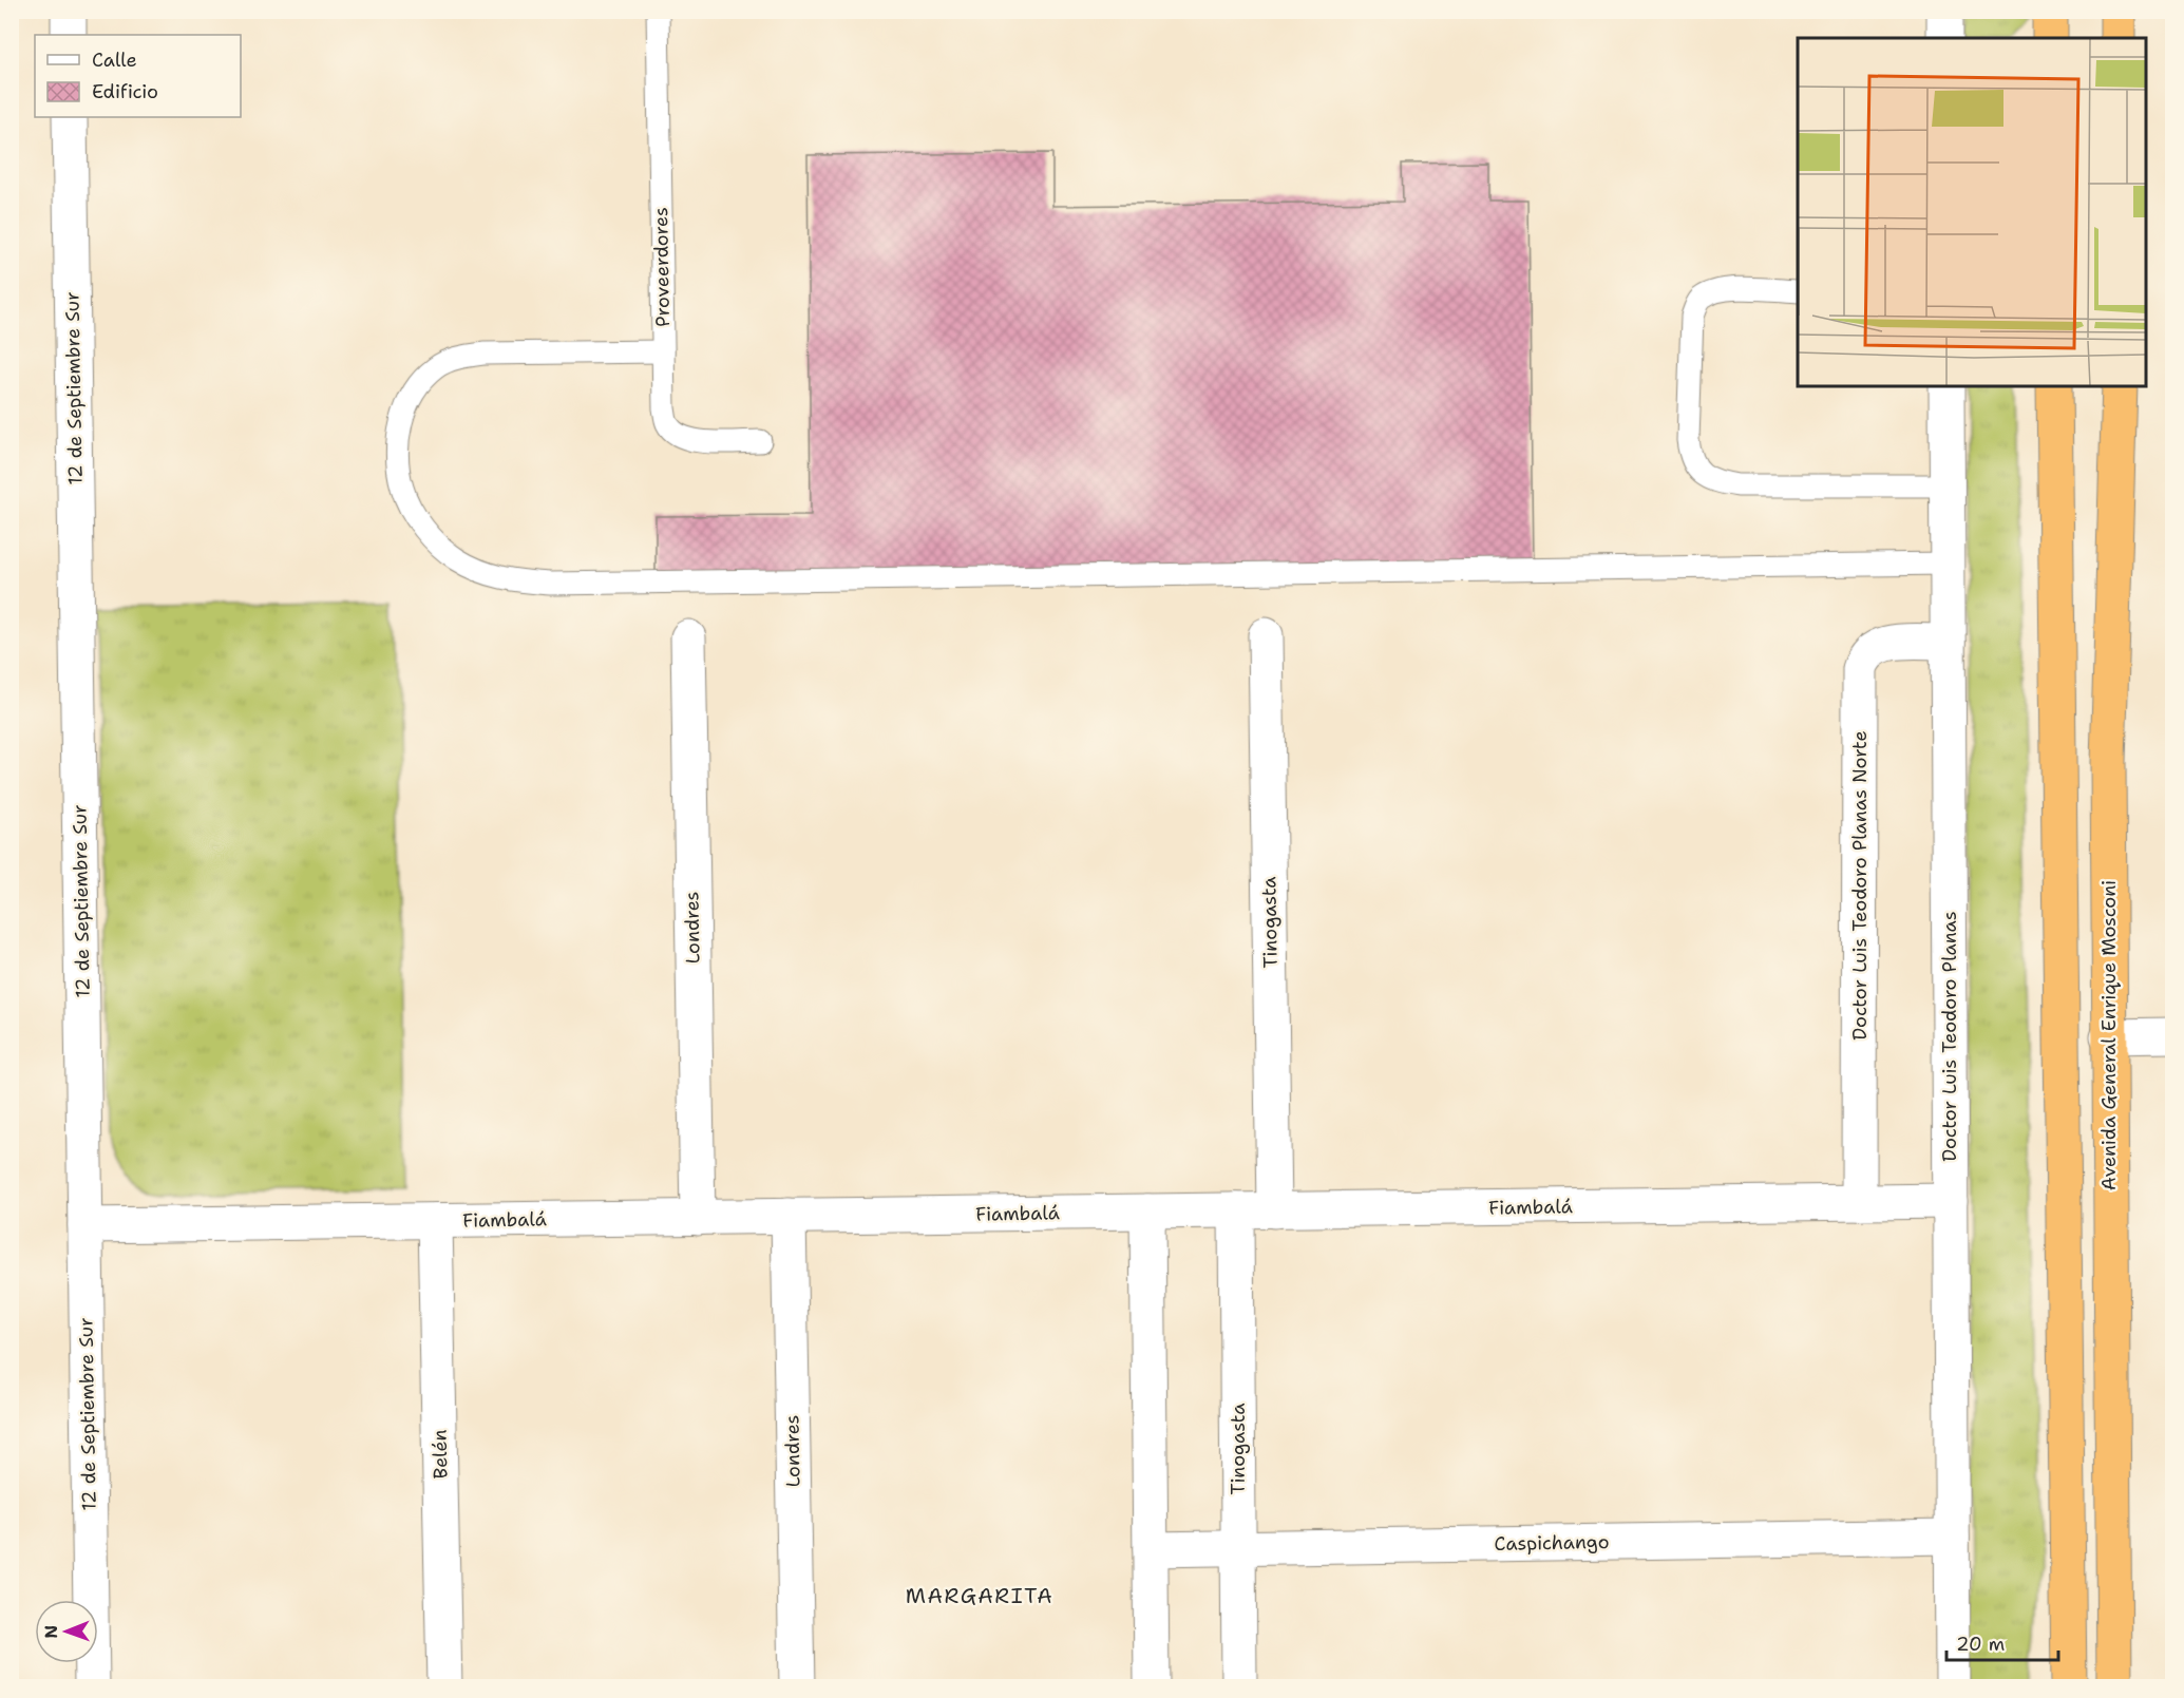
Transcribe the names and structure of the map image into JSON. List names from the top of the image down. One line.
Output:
{"streets":{"highway":["Avenida General Enrique Mosconi"],"street":["12 de Septiembre Sur","Doctor Luis Teodoro Planas Norte","Tinogasta","Londres","Doctor Luis Teodoro Planas","Fiambalá","Belén","Caspichango"],"lane":["Proveerdores"]},"crossings":[["12 de Septiembre Sur","Fiambalá"],["Doctor Luis Teodoro Planas Norte","Doctor Luis Teodoro Planas"],["Doctor Luis Teodoro Planas Norte","Fiambalá"],["Tinogasta","Fiambalá"],["Tinogasta","Caspichango"],["Londres","Fiambalá"],["Doctor Luis Teodoro Planas","Fiambalá"],["Doctor Luis Teodoro Planas","Caspichango"],["Fiambalá","Belén"]],"districts":["MARGARITA"],"legend":["Calle","Edificio"],"scale_bar":"20 m","north":"left"}
